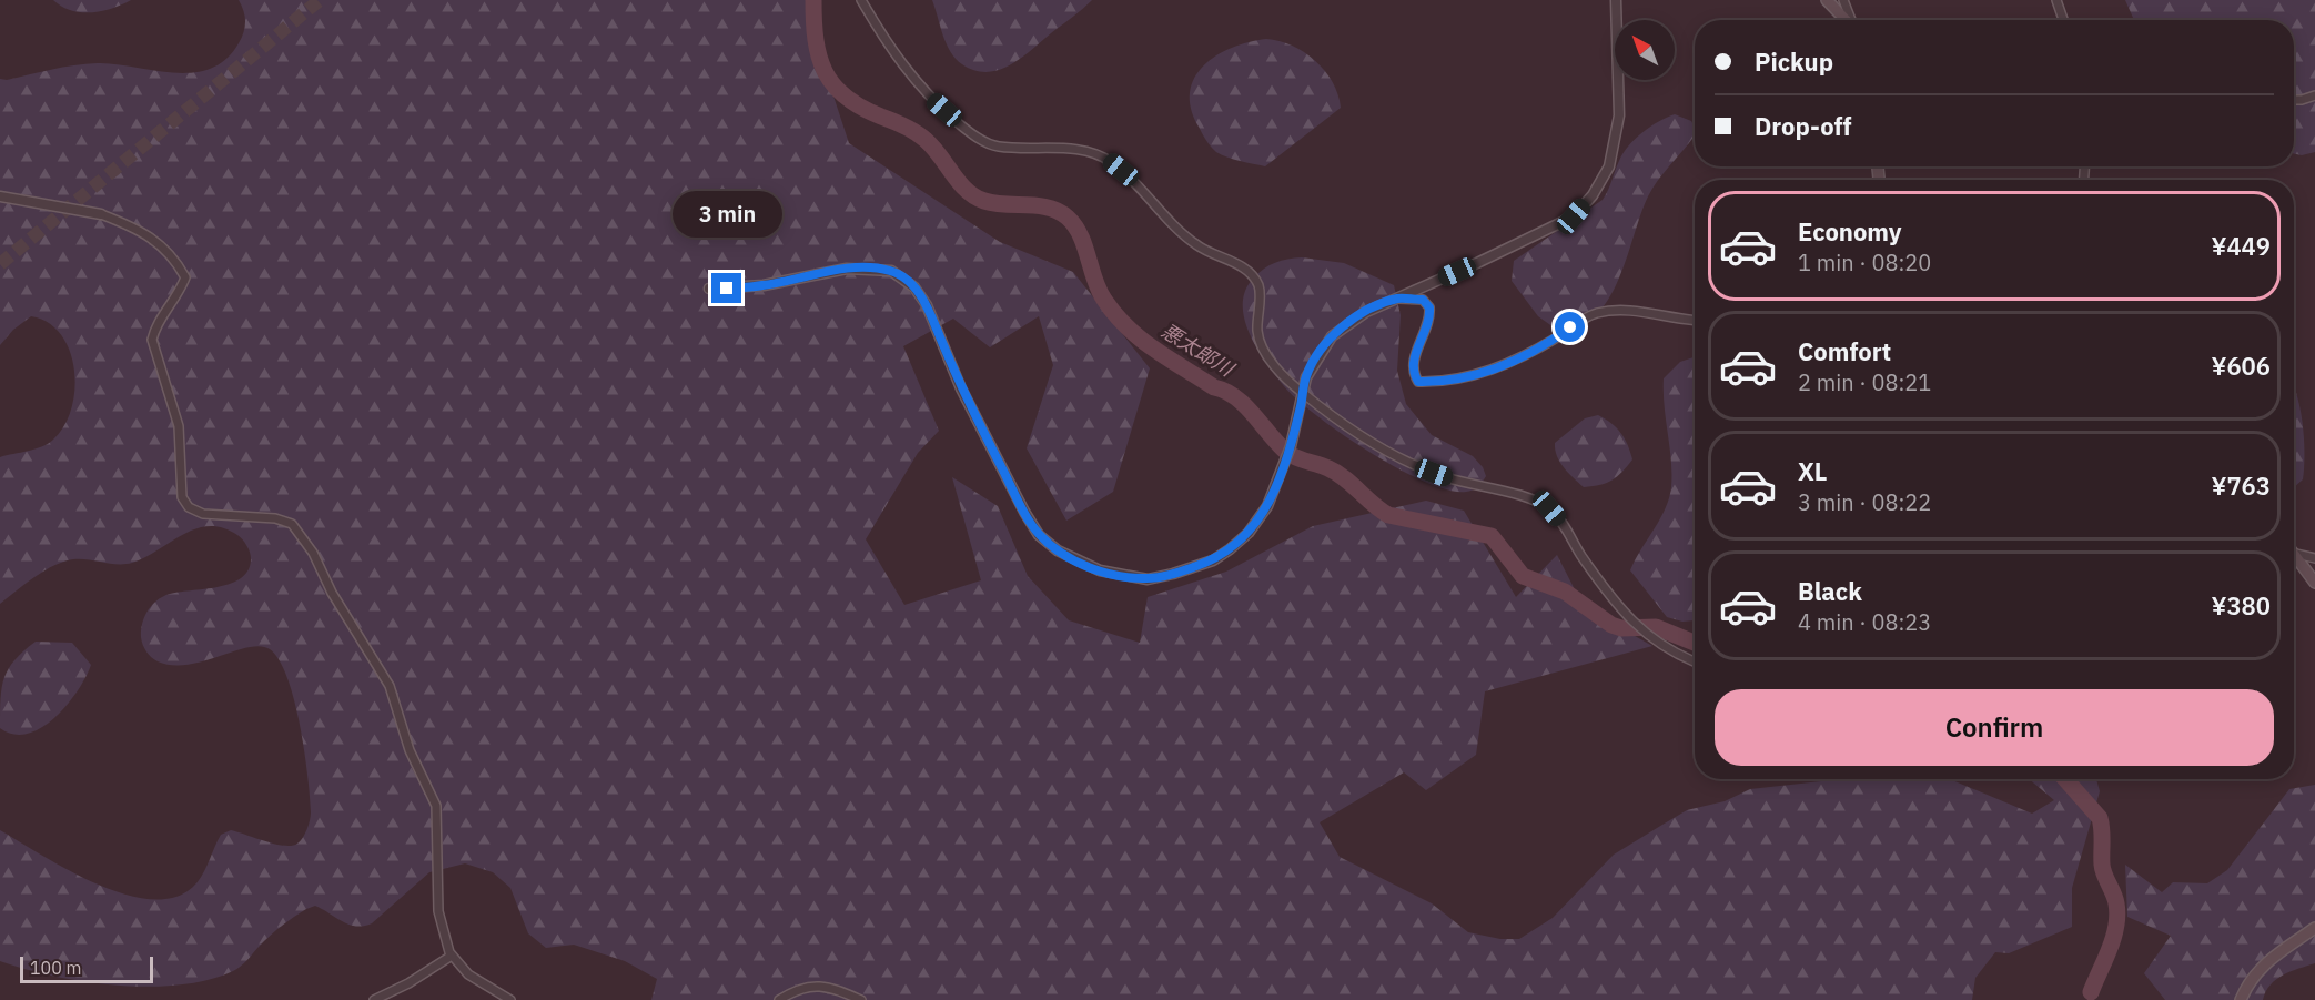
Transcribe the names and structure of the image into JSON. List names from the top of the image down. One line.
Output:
{"water":["悪太郎川"],"scale_bar":"100 m","north":"top left","page":{"banner":["Pickup","Drop-off"],"bubble":"3 min","list":[{"name":"Economy","note":"1 min · 08:20","value":"¥449"},{"name":"Comfort","note":"2 min · 08:21","value":"¥606"},{"name":"XL","note":"3 min · 08:22","value":"¥763"},{"name":"Black","note":"4 min · 08:23","value":"¥380"}],"buttons":"Confirm","scale":"100 m"}}
